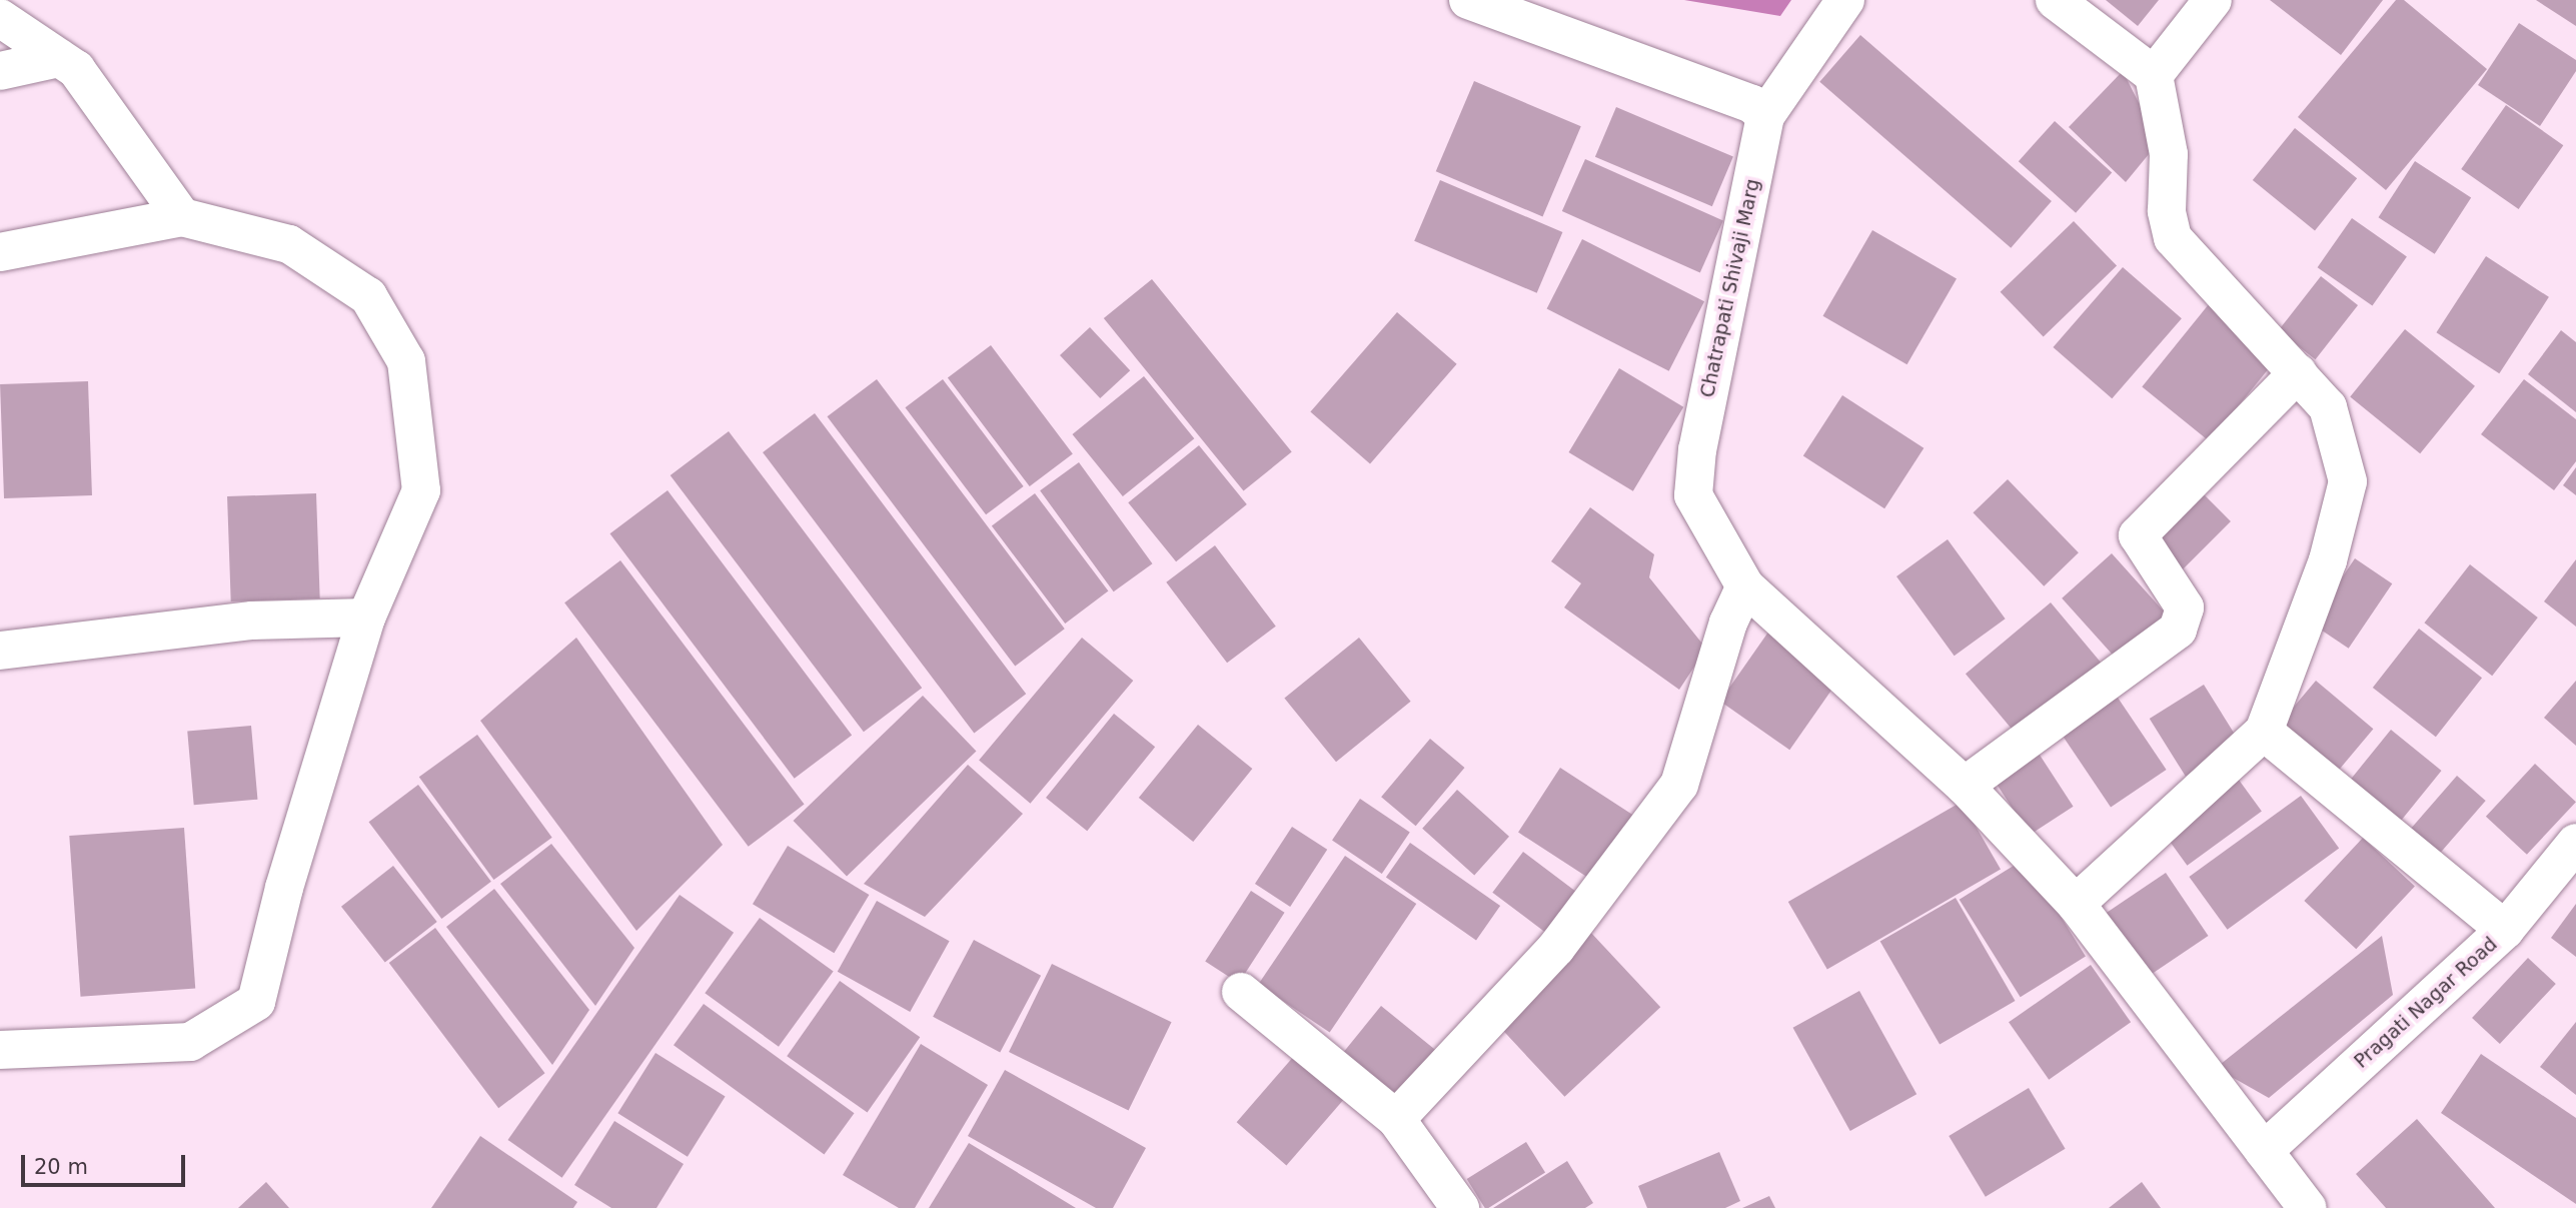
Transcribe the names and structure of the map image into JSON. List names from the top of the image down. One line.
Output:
{"streets":{"street":["Chatrapati Shivaji Marg","Pragati Nagar Road"]},"crossings":[["Chatrapati Shivaji Marg","Pragati Nagar Road"]],"scale_bar":"20 m"}
